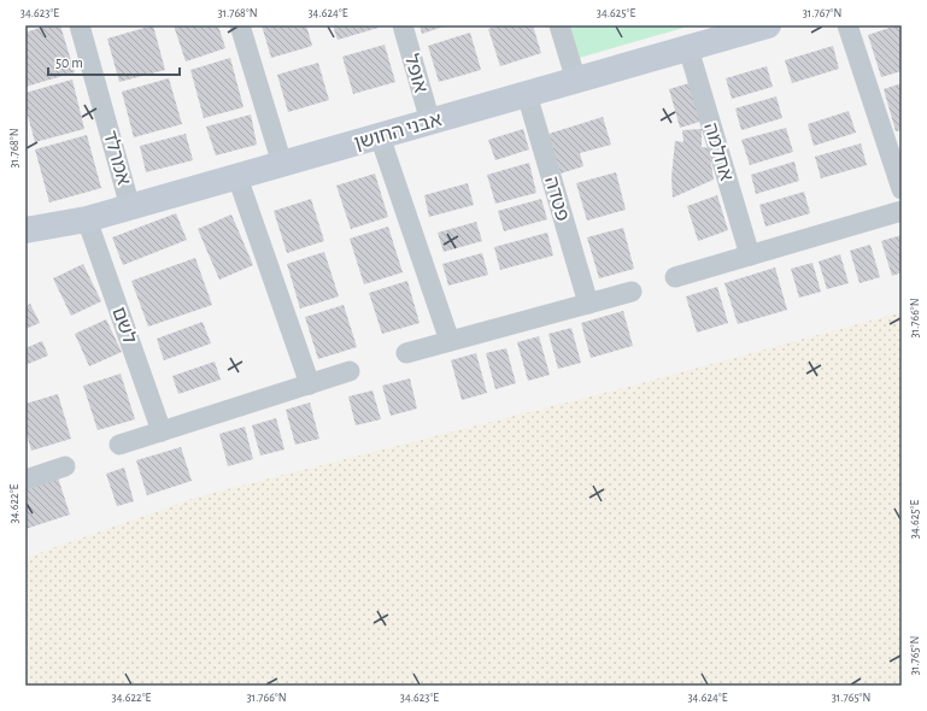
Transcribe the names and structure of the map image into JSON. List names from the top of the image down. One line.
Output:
{"streets":{"street":["אופל","אבני החושן","אחלמה","אמרלד","פטדה","לשם"]},"crossings":[["אופל","אבני החושן"],["אבני החושן","אחלמה"],["אבני החושן","אמרלד"],["אבני החושן","פטדה"],["אבני החושן","לשם"]],"scale_bar":"50 m","coordinates":["34.623°E","31.768°N","34.624°E","34.625°E","31.767°N","31.766°N","34.622°E","31.765°N"]}
